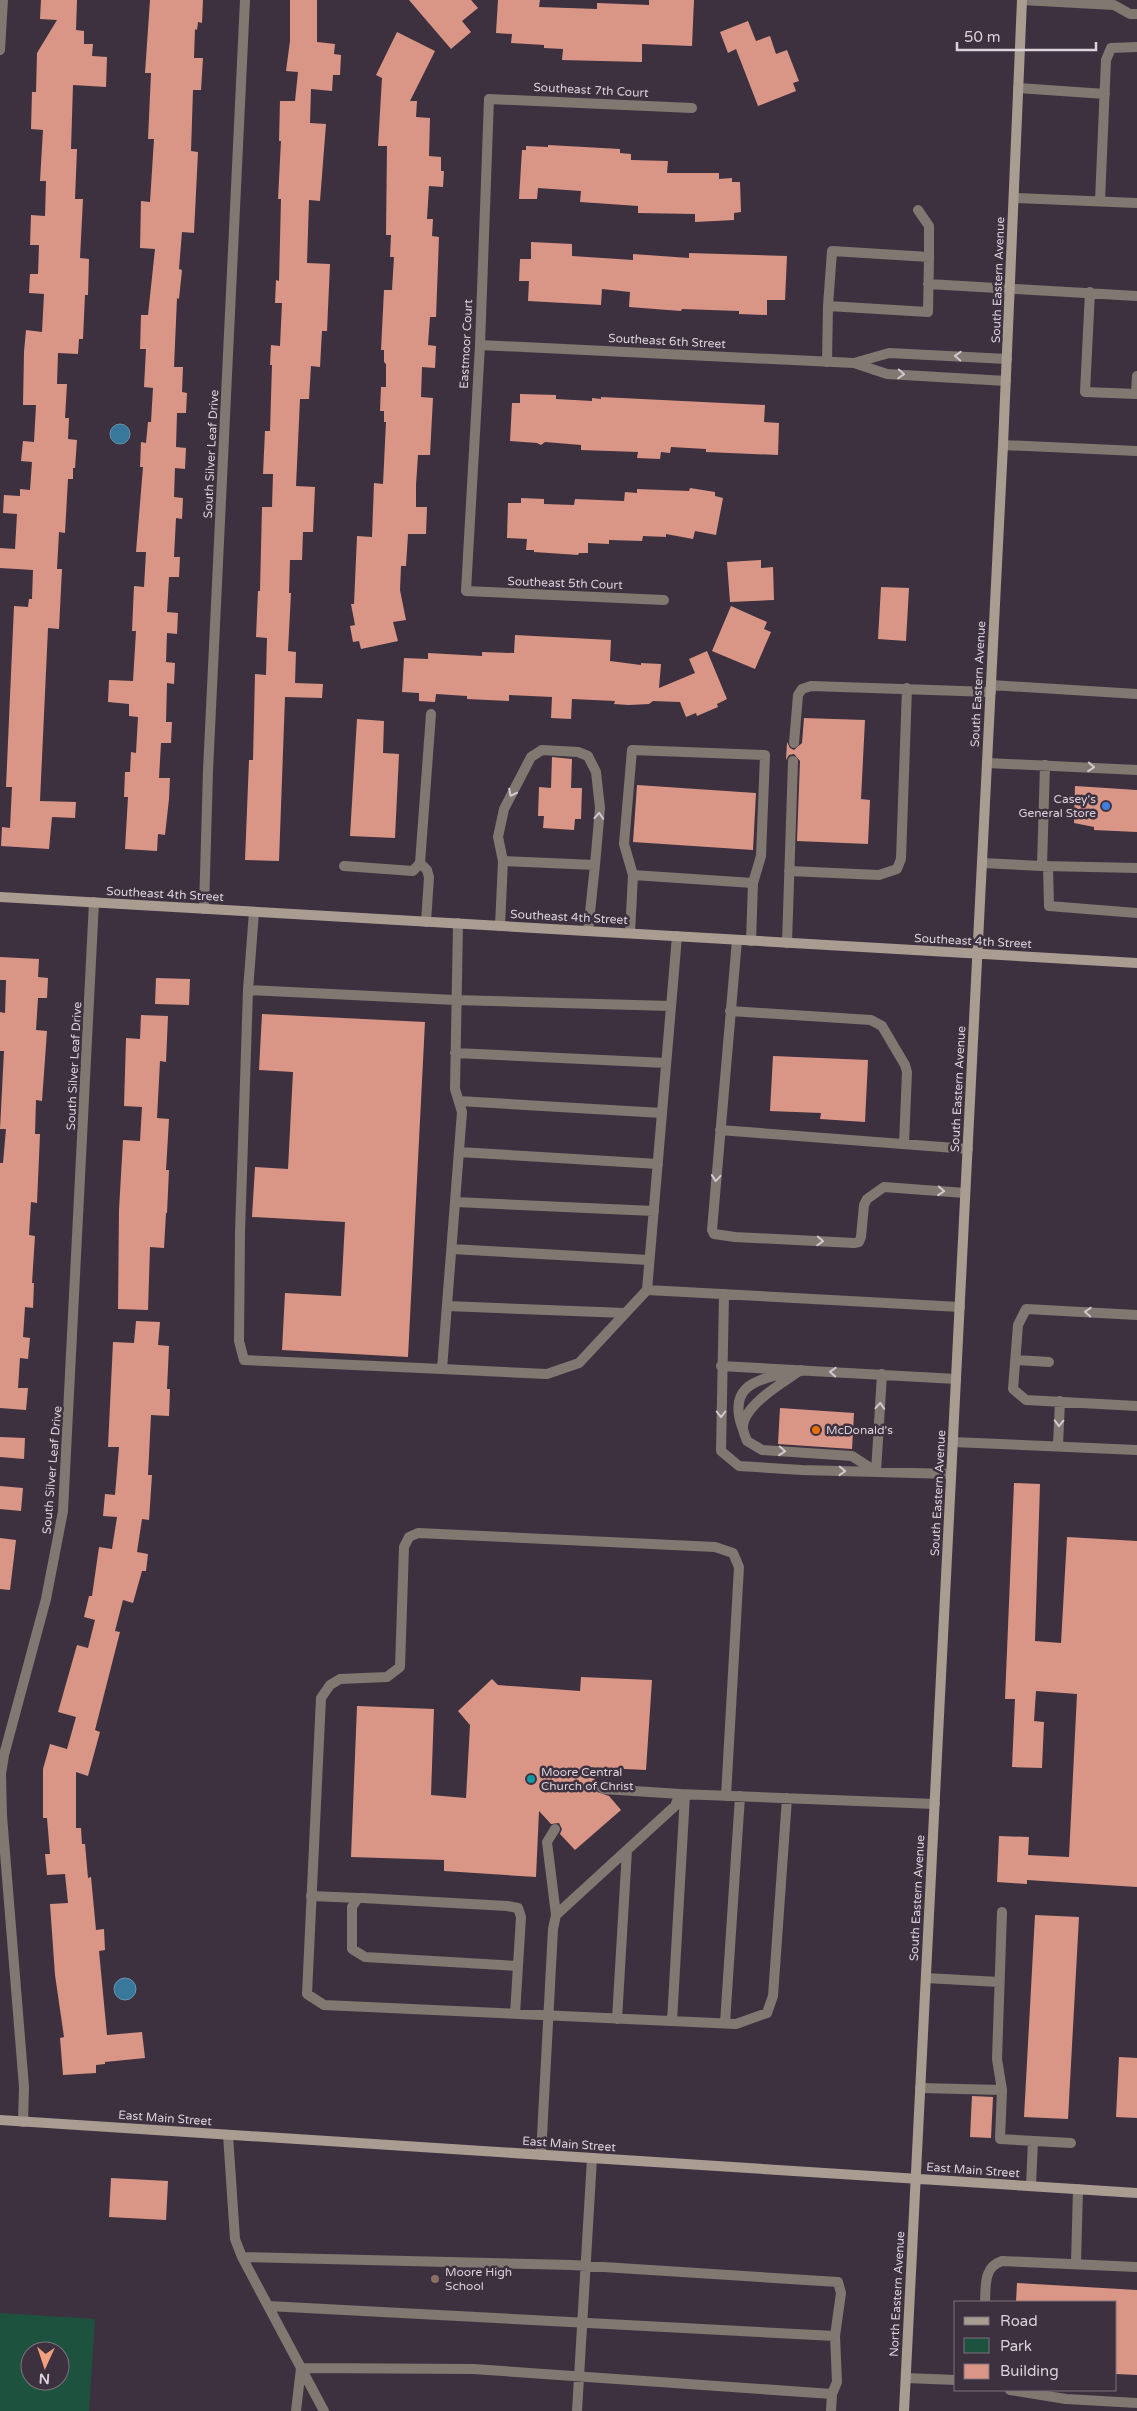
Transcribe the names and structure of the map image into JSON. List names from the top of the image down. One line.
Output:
{"streets":{"main road":["South Eastern Avenue","Southeast 4th Street","East Main Street","North Eastern Avenue"],"street":["Southeast 7th Court","Southeast 6th Street","Eastmoor Court","South Silver Leaf Drive","Southeast 5th Court"]},"crossings":[["Southeast 7th Court","Eastmoor Court"],["South Eastern Avenue","Southeast 6th Street"],["South Eastern Avenue","Southeast 4th Street"],["South Eastern Avenue","East Main Street"],["South Eastern Avenue","North Eastern Avenue"],["Southeast 6th Street","Eastmoor Court"],["Eastmoor Court","Southeast 5th Court"],["South Silver Leaf Drive","Southeast 4th Street"],["South Silver Leaf Drive","East Main Street"],["East Main Street","North Eastern Avenue"]],"places":["Casey's General Store","McDonald's","Moore Central Church of Christ","Moore High School"],"legend":["Road","Park","Building"],"scale_bar":"50 m","north":"bottom"}
